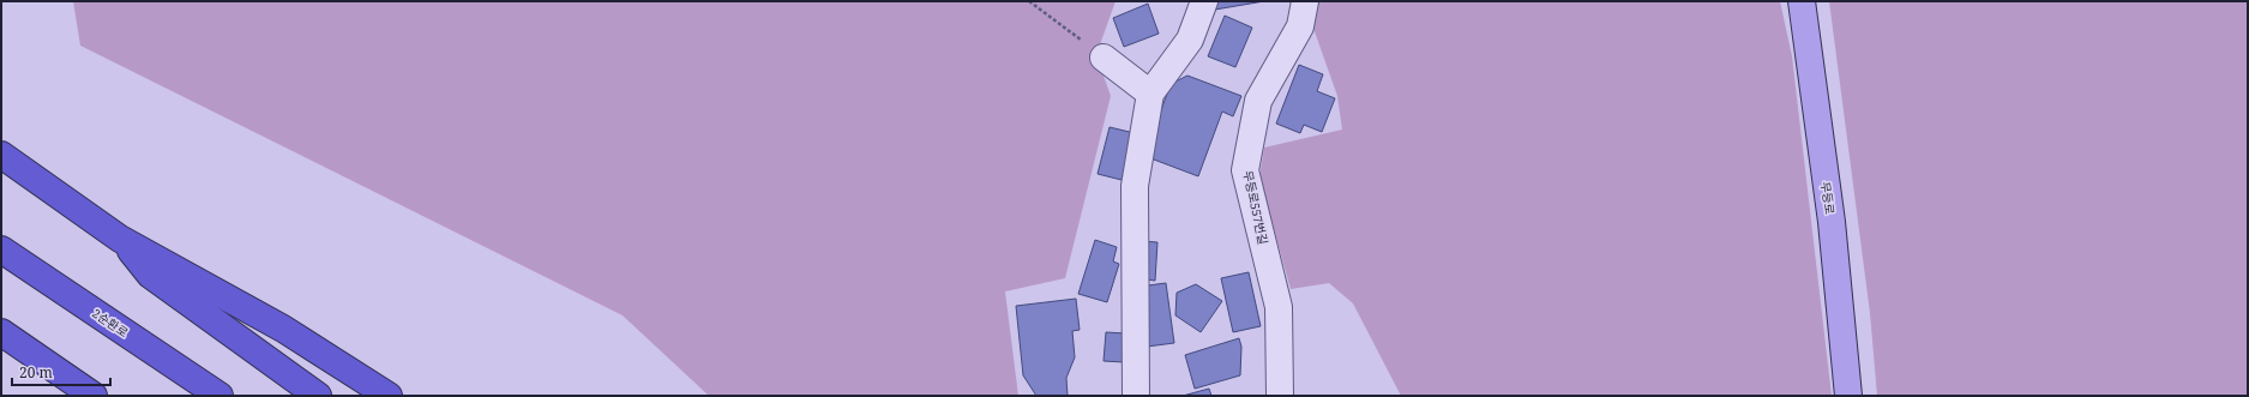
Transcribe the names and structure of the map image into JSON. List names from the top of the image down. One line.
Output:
{"streets":{"highway":["2순환로"],"main road":["무등로"],"street":["무등로557번길"]},"scale_bar":"20 m"}
